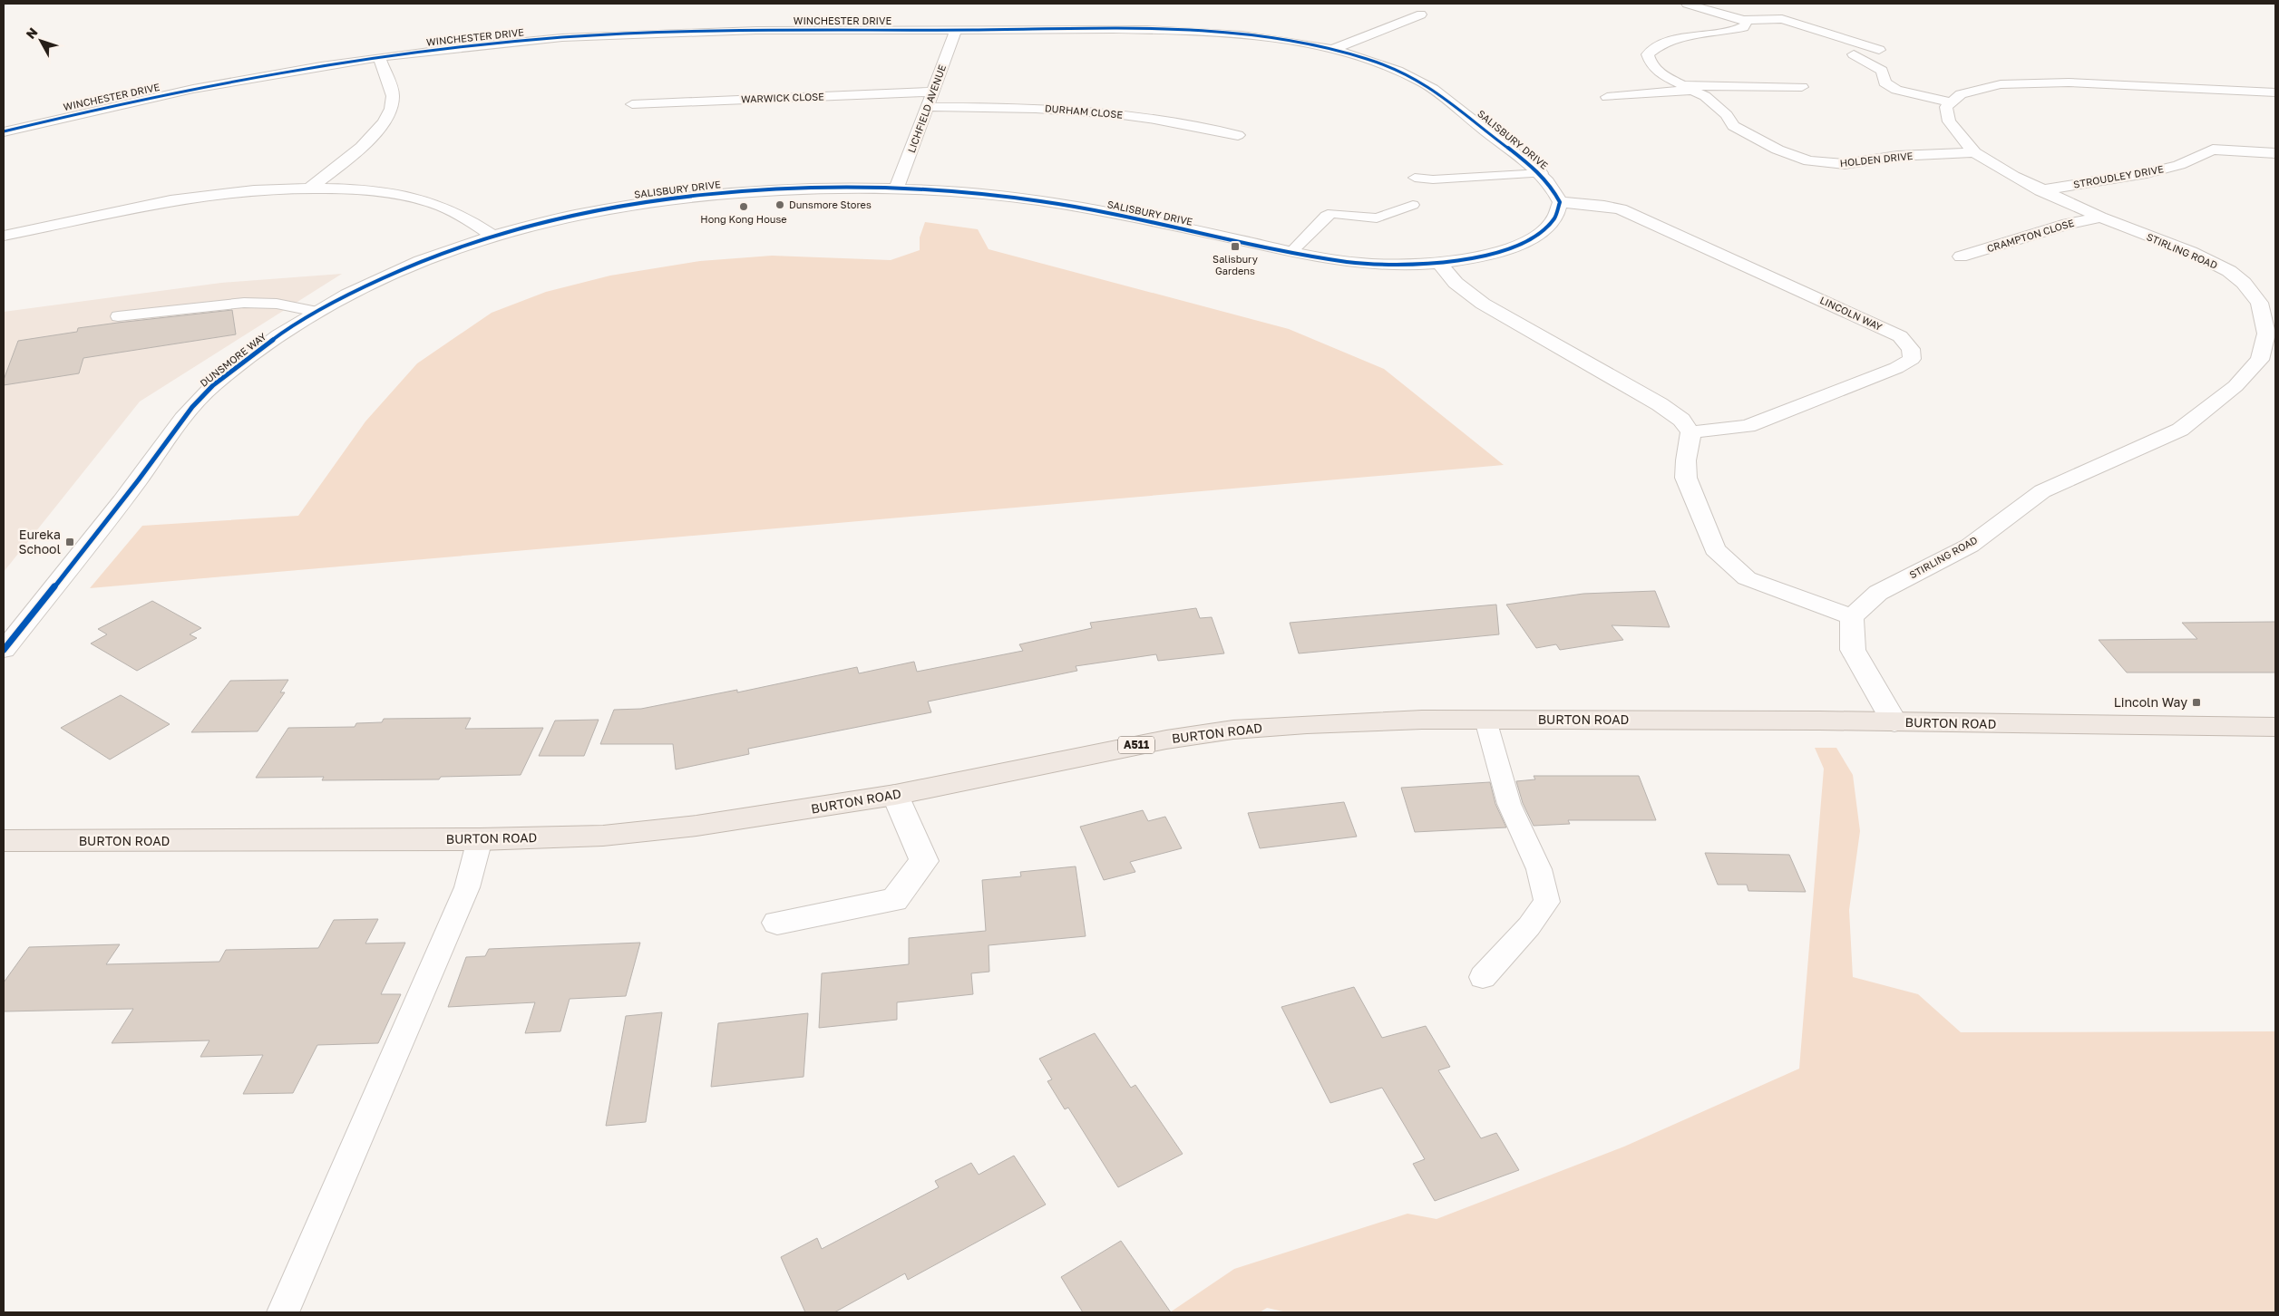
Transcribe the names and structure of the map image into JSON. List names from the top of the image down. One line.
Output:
{"streets":{"highway":["BURTON ROAD","A511"],"street":["WINCHESTER DRIVE","WARWICK CLOSE","LICHFIELD AVENUE","DURHAM CLOSE","SALISBURY DRIVE","HOLDEN DRIVE","STROUDLEY DRIVE","CRAMPTON CLOSE","STIRLING ROAD","LINCOLN WAY","DUNSMORE WAY"]},"crossings":[["WINCHESTER DRIVE","LICHFIELD AVENUE"],["WINCHESTER DRIVE","SALISBURY DRIVE"],["WARWICK CLOSE","LICHFIELD AVENUE"],["LICHFIELD AVENUE","DURHAM CLOSE"],["LICHFIELD AVENUE","SALISBURY DRIVE"],["SALISBURY DRIVE","LINCOLN WAY"],["SALISBURY DRIVE","DUNSMORE WAY"],["HOLDEN DRIVE","STIRLING ROAD"],["STROUDLEY DRIVE","STIRLING ROAD"],["CRAMPTON CLOSE","STIRLING ROAD"]],"places":{"other":["Dunsmore Stores","Hong Kong House"],"transit":["Salisbury Gardens","Eureka School","Lincoln Way"]},"north":"top left"}
